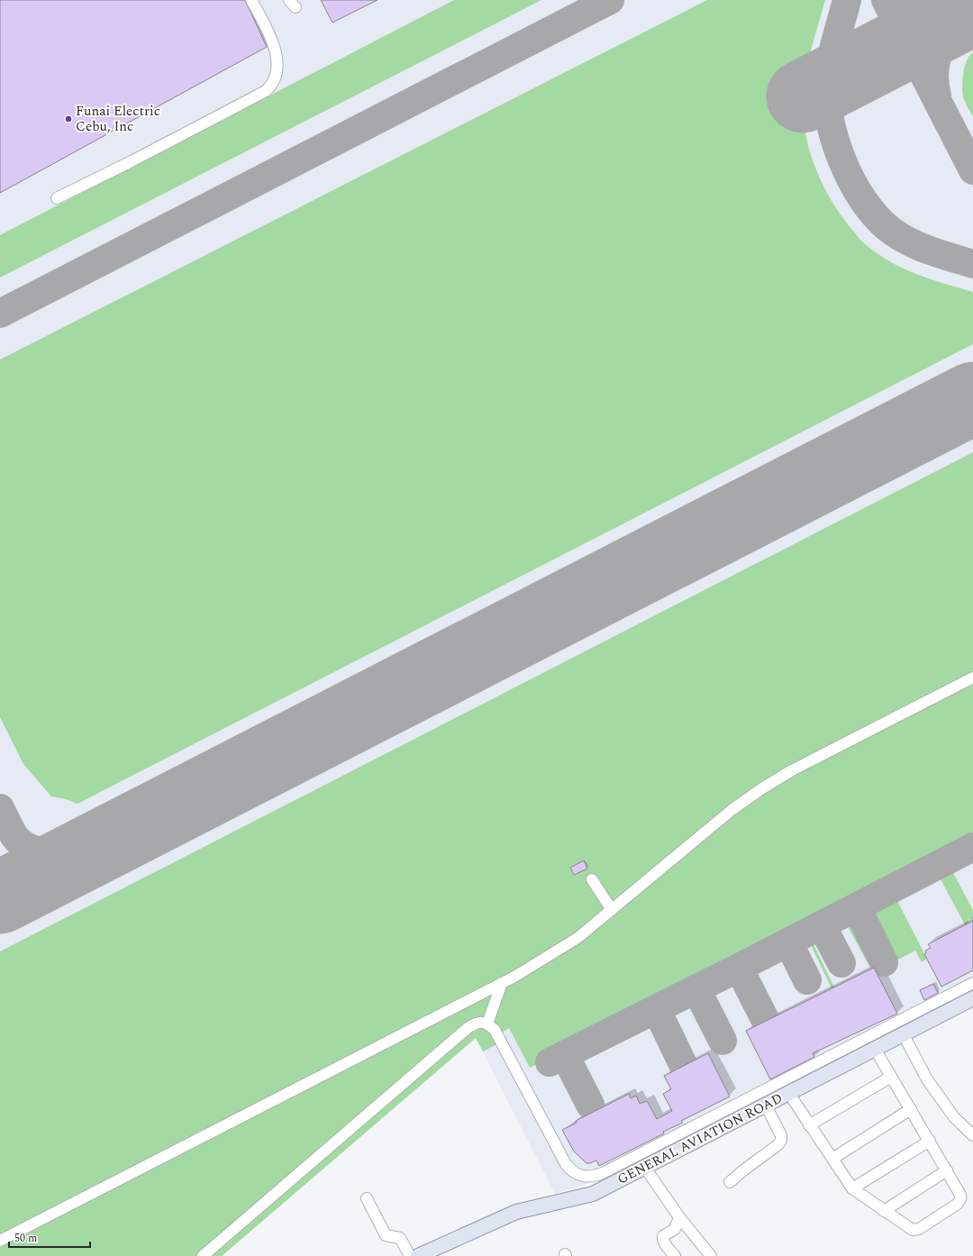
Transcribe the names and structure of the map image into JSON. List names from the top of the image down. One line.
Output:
{"streets":{"main road":["GENERAL AVIATION ROAD"]},"places":["Funai Electric Cebu, Inc"],"scale_bar":"50 m"}
